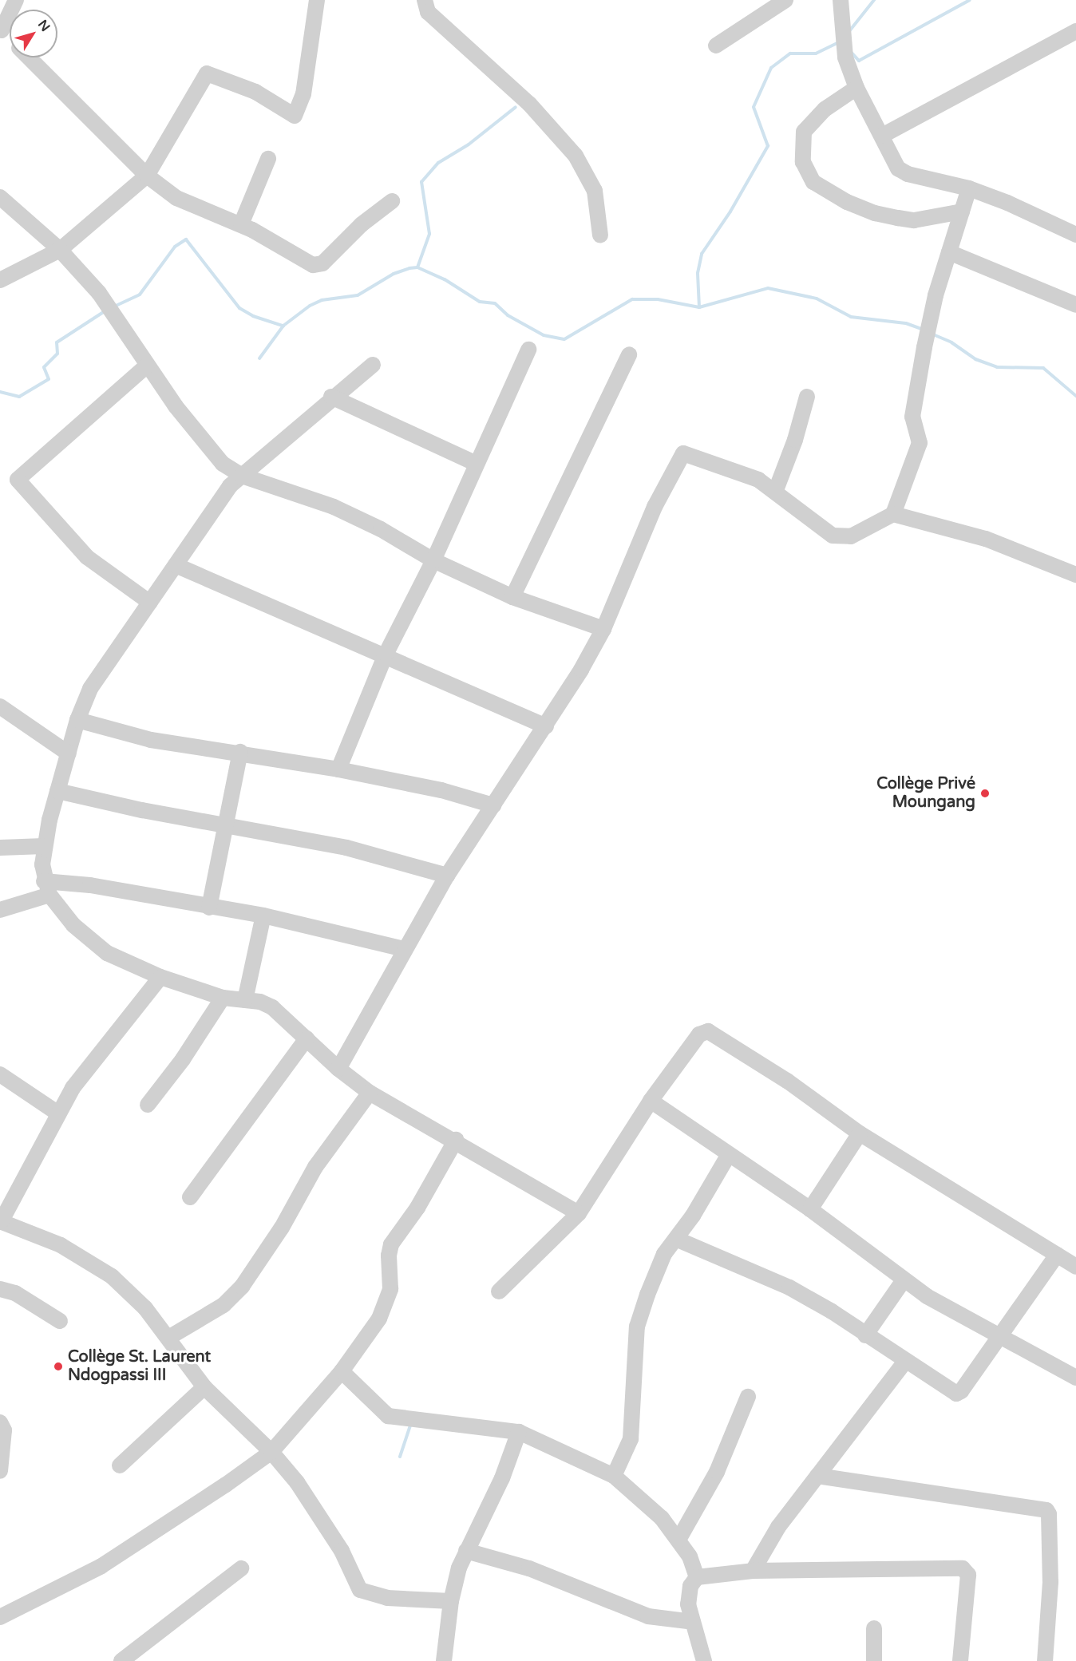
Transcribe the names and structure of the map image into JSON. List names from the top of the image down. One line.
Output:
{"places":["Collège Privé Moungang","Collège St. Laurent Ndogpassi III"],"north":"top right"}
